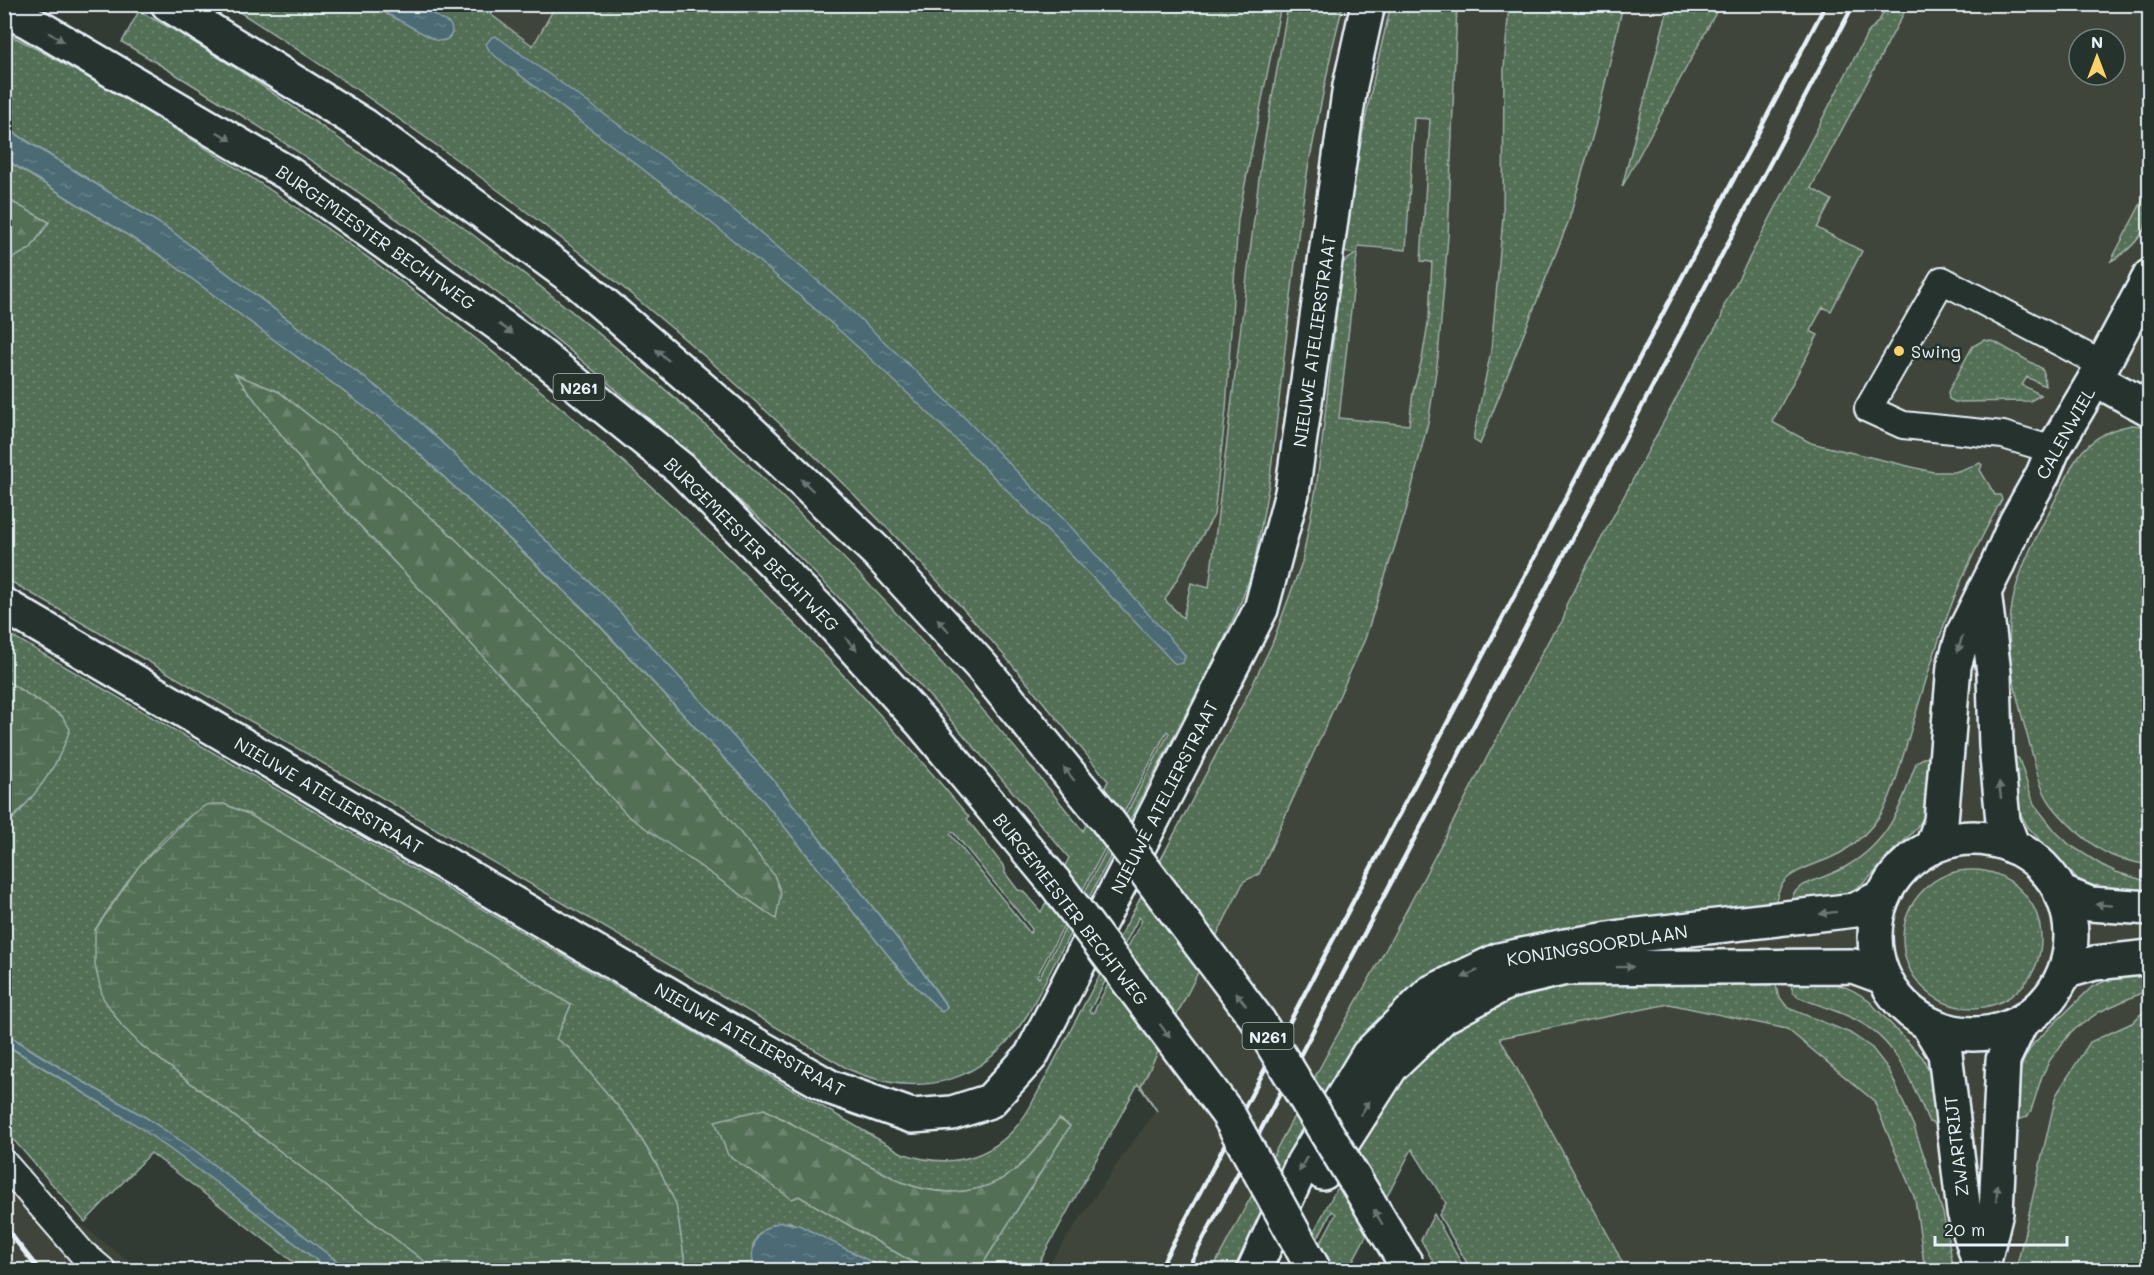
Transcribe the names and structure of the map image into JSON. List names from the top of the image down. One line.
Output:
{"streets":{"street":["BURGEMEESTER BECHTWEG","NIEUWE ATELIERSTRAAT","N261","CALENWIEL","KONINGSOORDLAAN","ZWARTRIJT"]},"crossings":[["CALENWIEL","KONINGSOORDLAAN"],["CALENWIEL","ZWARTRIJT"],["KONINGSOORDLAAN","ZWARTRIJT"]],"places":["Swing"],"scale_bar":"20 m","north":"top"}
